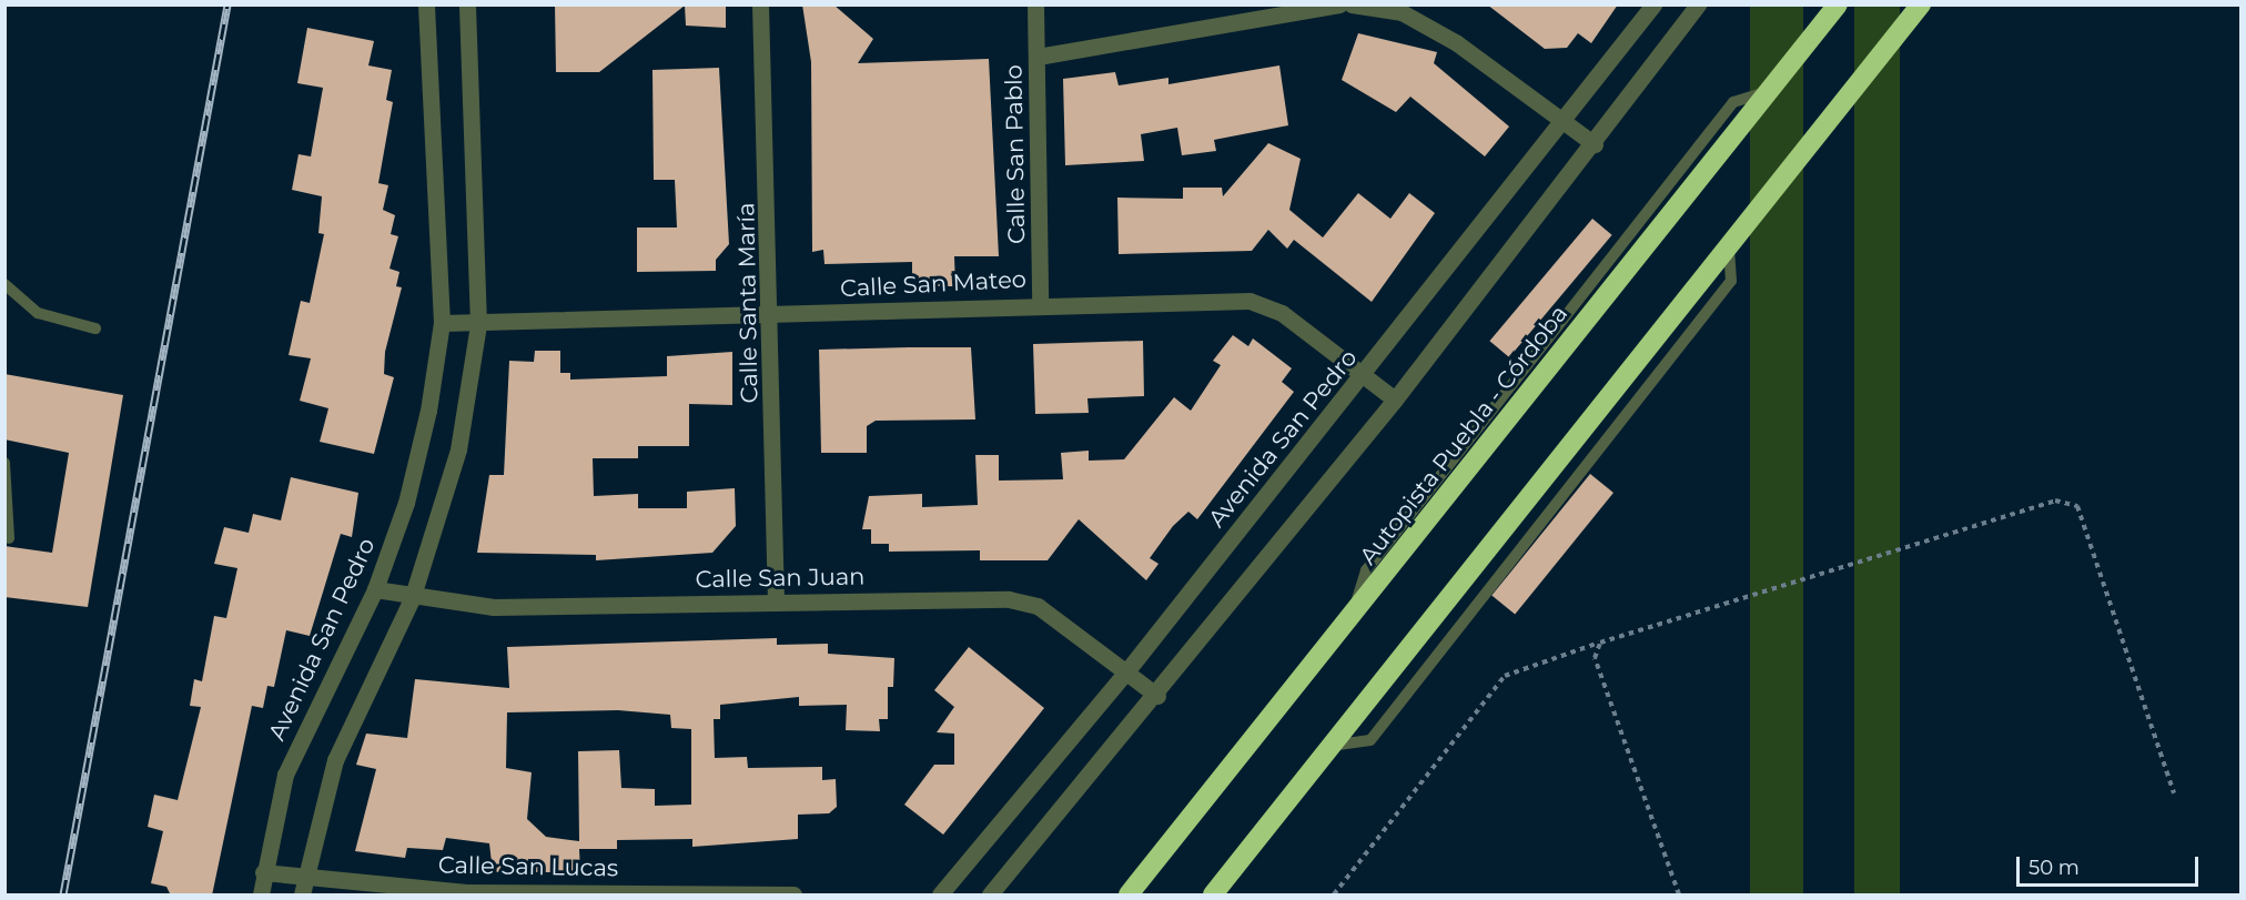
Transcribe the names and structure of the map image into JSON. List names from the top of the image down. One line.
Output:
{"streets":{"highway":["Autopista Puebla - Córdoba"],"street":["Calle San Pablo","Calle San Mateo","Calle Santa María","Avenida San Pedro","Calle San Juan","Calle San Lucas"]},"crossings":[["Calle San Pablo","Calle San Mateo"],["Calle San Mateo","Calle Santa María"],["Calle San Mateo","Avenida San Pedro"],["Calle Santa María","Calle San Juan"],["Avenida San Pedro","Calle San Juan"],["Avenida San Pedro","Calle San Lucas"]],"scale_bar":"50 m"}
